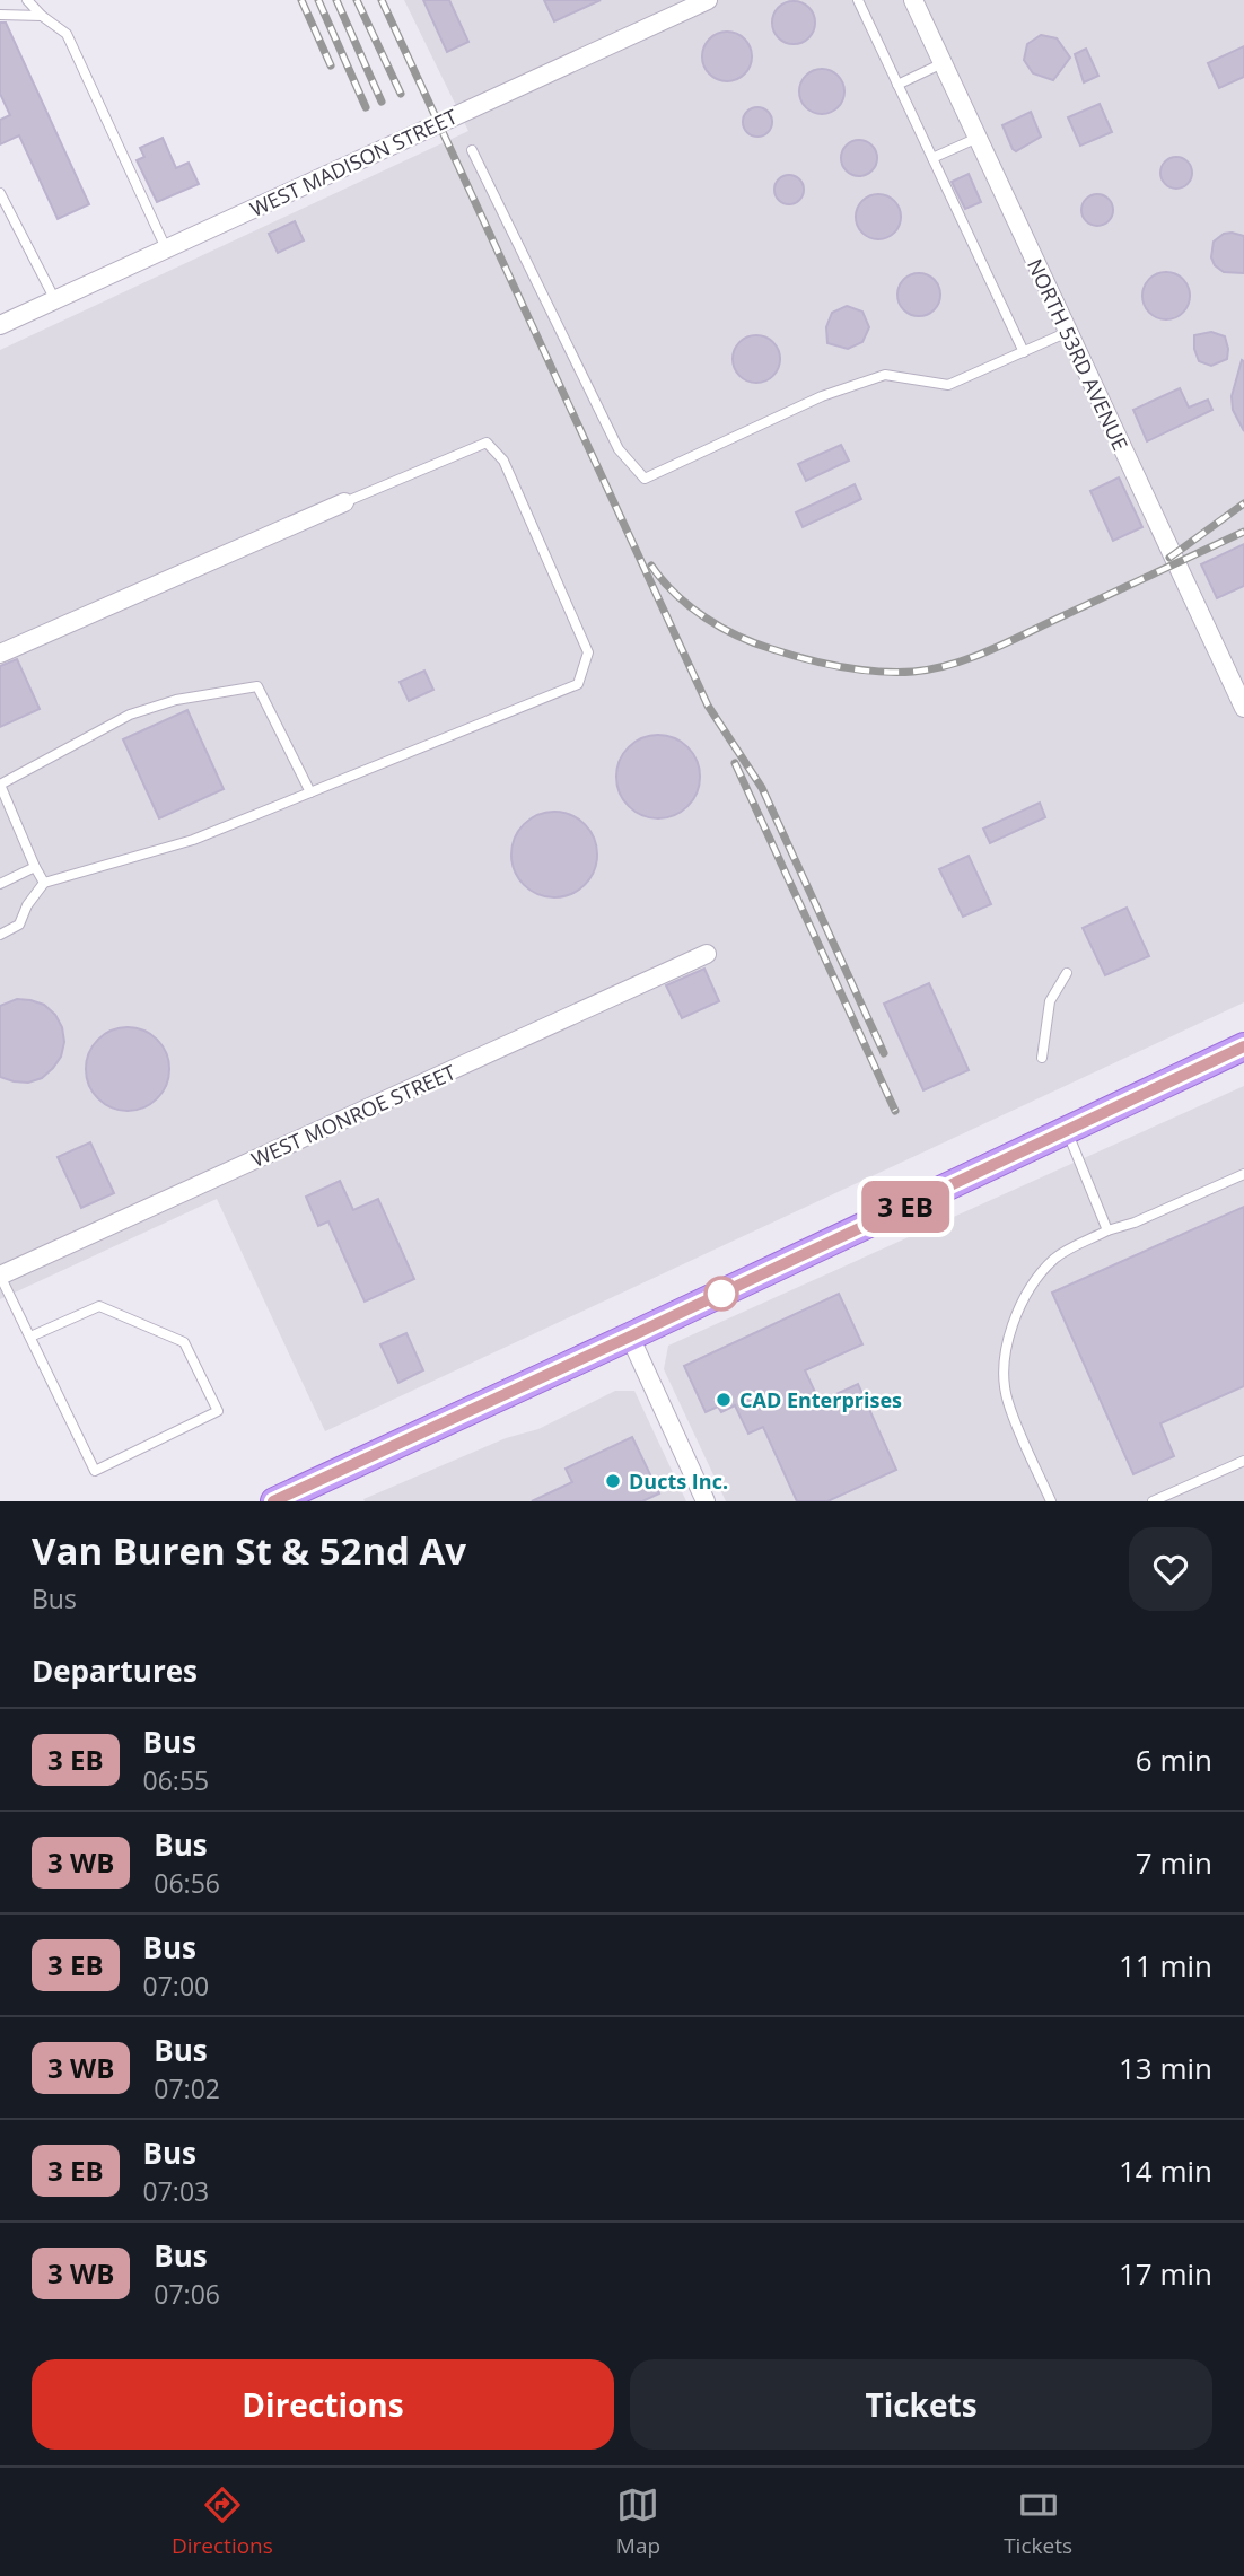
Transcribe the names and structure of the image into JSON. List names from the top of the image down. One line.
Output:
{"streets":{"street":["WEST MADISON STREET","NORTH 53RD AVENUE","WEST MONROE STREET"]},"places":["CAD Enterprises","Ducts Inc."],"page":{"on_map":"3 EB","heading":[["Van Buren St & 52nd Av","Bus"],"Departures"],"list":[{"mark":"3 EB","name":"Bus","note":"06:55","value":"6 min"},{"mark":"3 WB","name":"Bus","note":"06:56","value":"7 min"},{"mark":"3 EB","name":"Bus","note":"07:00","value":"11 min"},{"mark":"3 WB","name":"Bus","note":"07:02","value":"13 min"},{"mark":"3 EB","name":"Bus","note":"07:03","value":"14 min"},{"mark":"3 WB","name":"Bus","note":"07:06","value":"17 min"}],"buttons":["Directions","Tickets"],"tabs":["Directions","Map","Tickets"]}}
